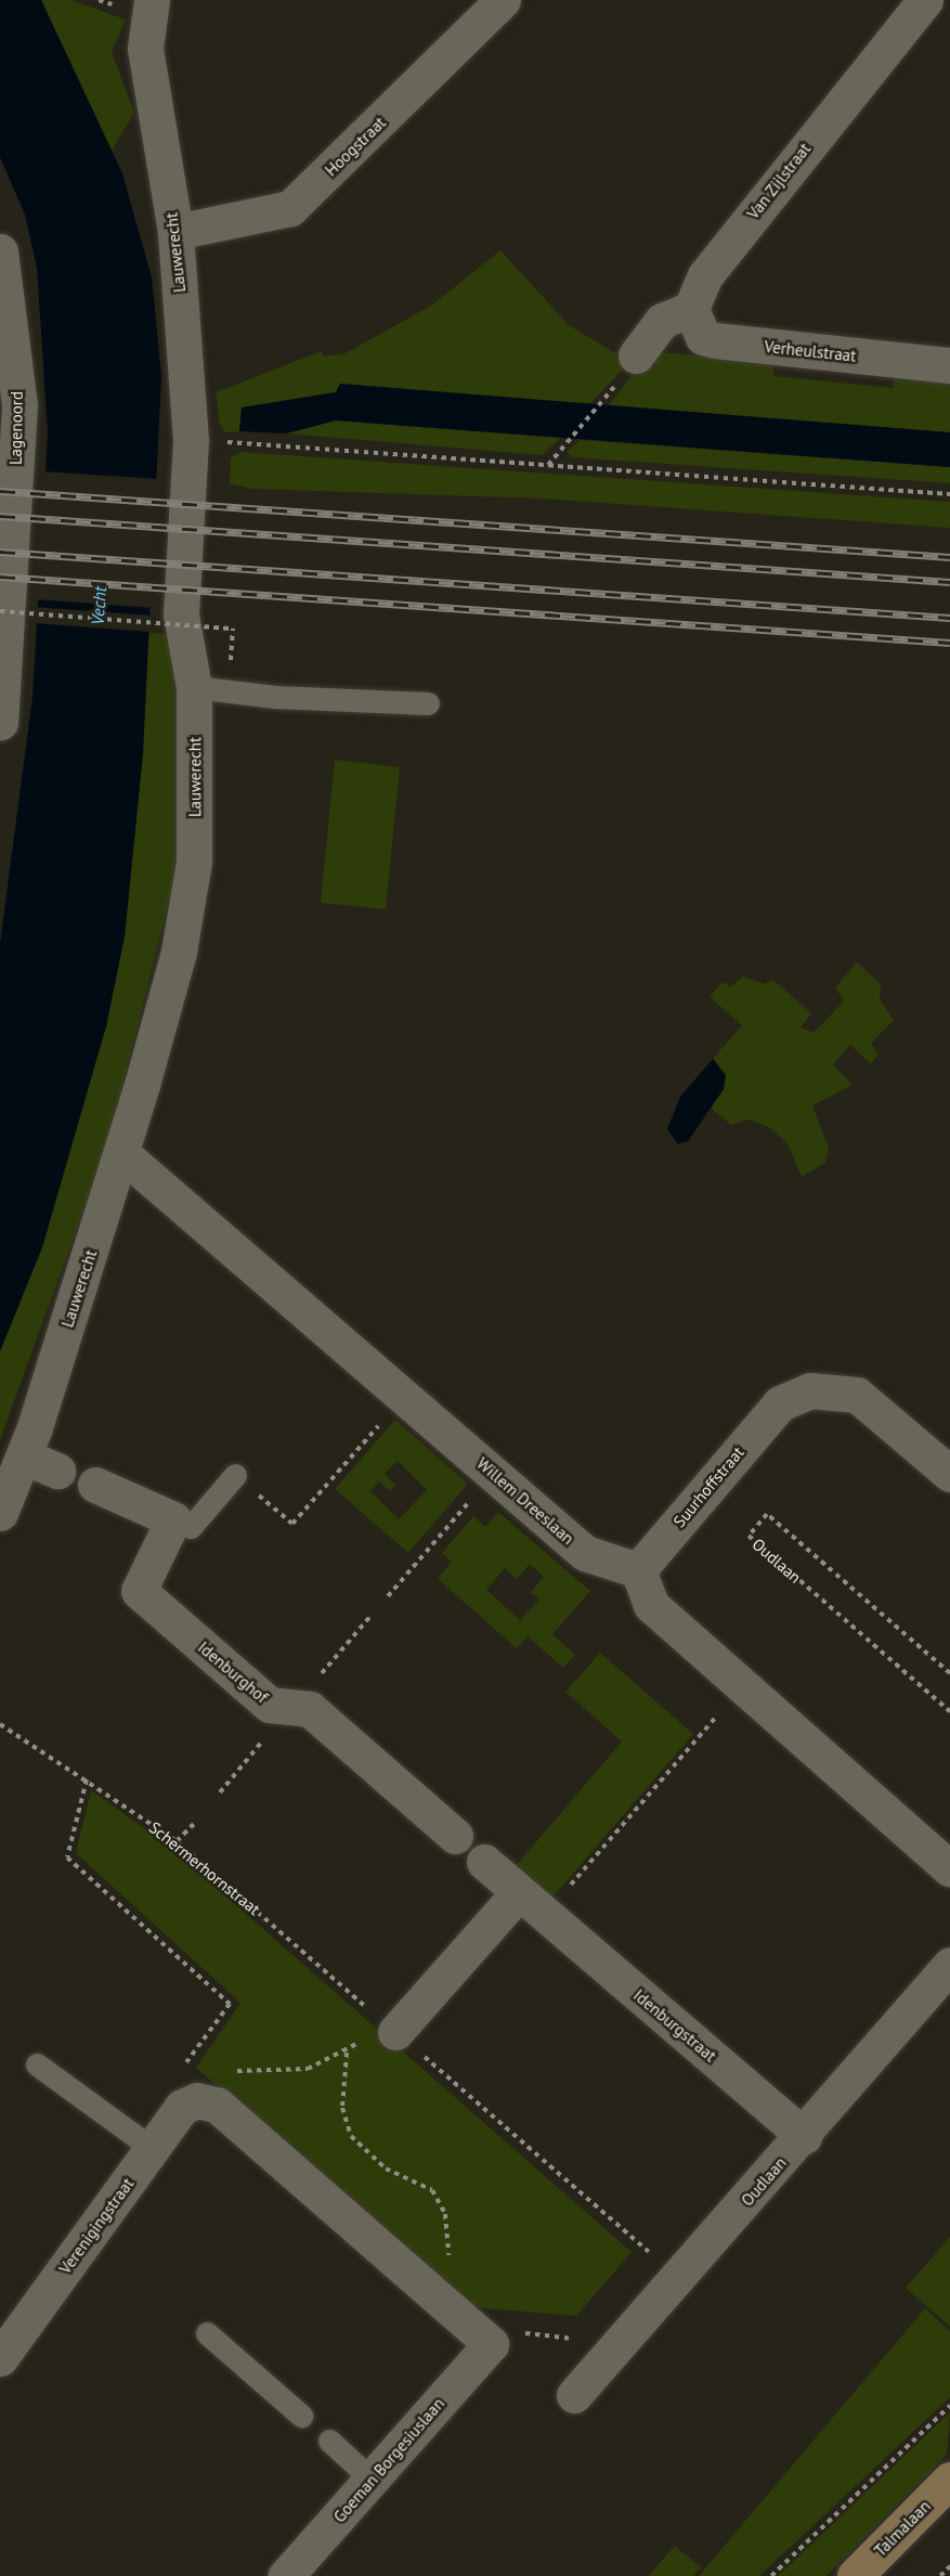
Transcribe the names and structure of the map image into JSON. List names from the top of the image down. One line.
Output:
{"streets":{"main road":["Talmalaan"],"street":["Hoogstraat","Van Zijlstraat","Lauwerecht","Verheulstraat","Lagenoord","Suurhoffstraat","Willem Dreeslaan","Oudlaan","Idenburghof","Idenburgstraat","Verenigingstraat","Goeman Borgesiuslaan"],"path":["Schermerhornstraat"]},"crossings":[["Hoogstraat","Lauwerecht"],["Van Zijlstraat","Verheulstraat"],["Lauwerecht","Willem Dreeslaan"],["Suurhoffstraat","Willem Dreeslaan"],["Oudlaan","Schermerhornstraat"],["Oudlaan","Idenburgstraat"]],"water":["Vecht"]}
